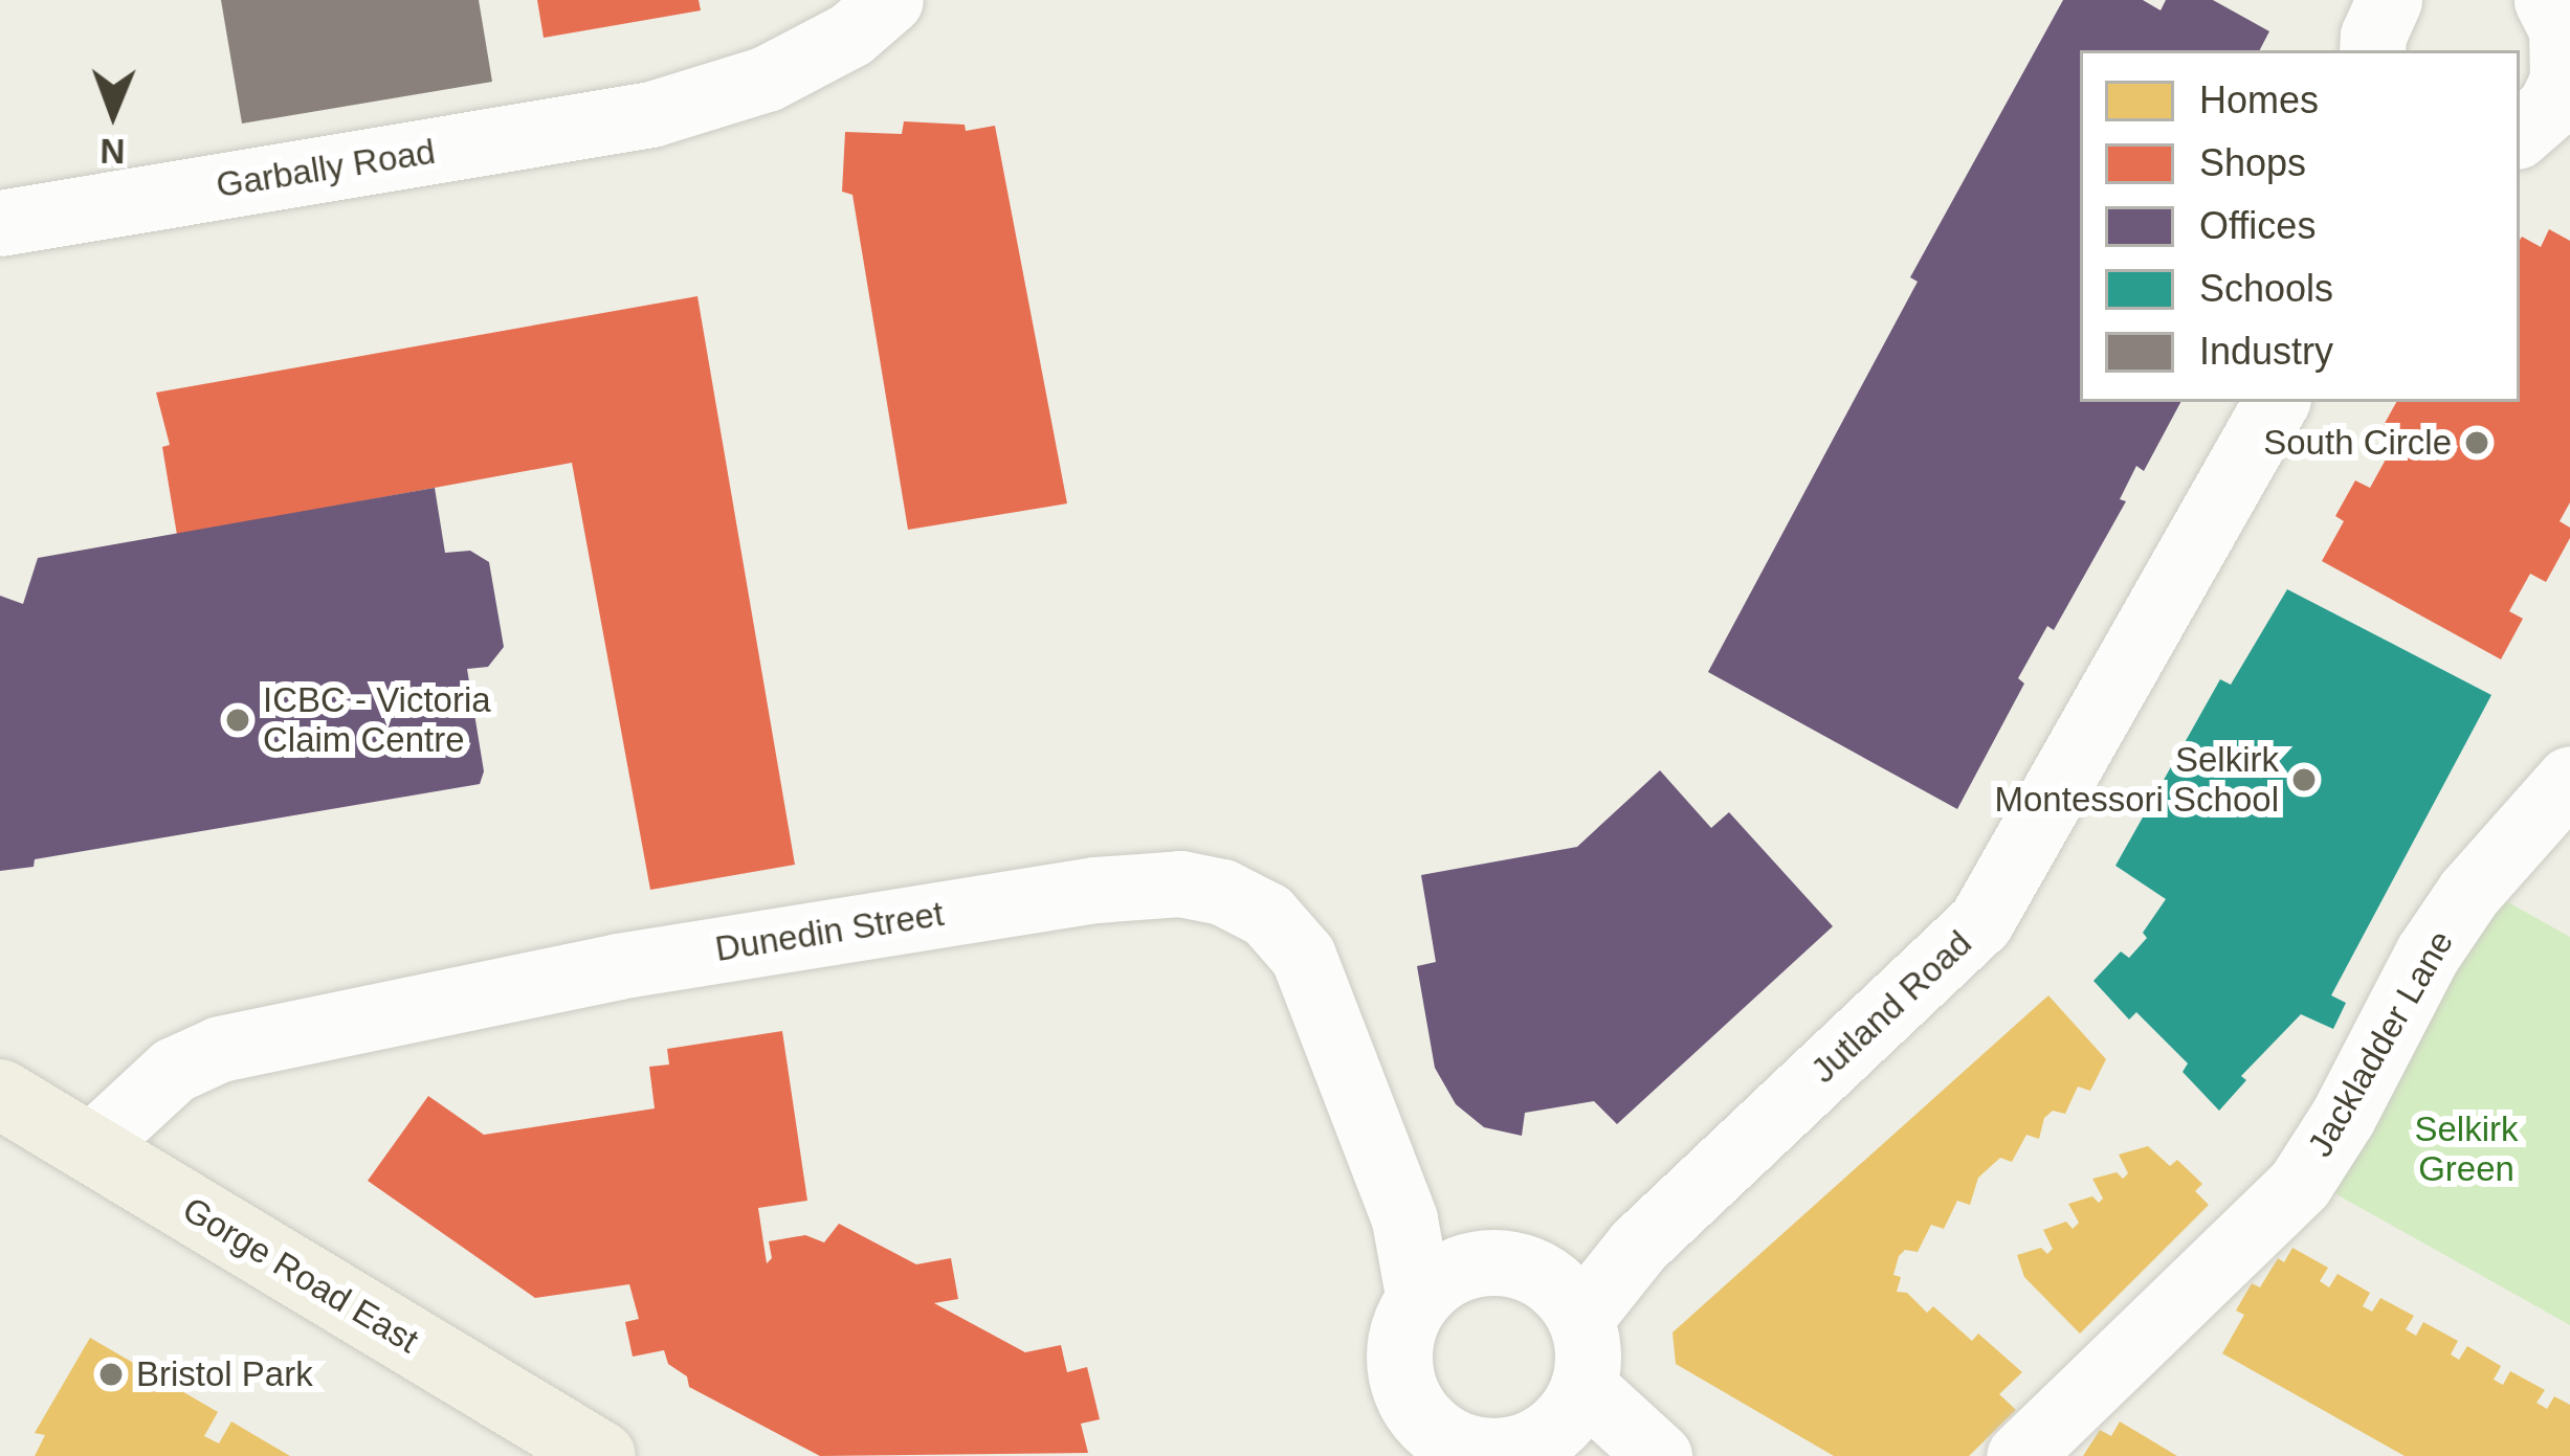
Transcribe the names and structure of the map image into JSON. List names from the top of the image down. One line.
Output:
{"streets":{"main road":["Gorge Road East"],"street":["Garbally Road","Dunedin Street","Jutland Road","Jackladder Lane"]},"crossings":[["Dunedin Street","Jutland Road"],["Dunedin Street","Gorge Road East"]],"parks":["Selkirk Green"],"places":["South Circle","ICBC - Victoria Claim Centre","Selkirk Montessori School","Bristol Park"],"legend":["Homes","Shops","Offices","Schools","Industry"],"north":"bottom"}
